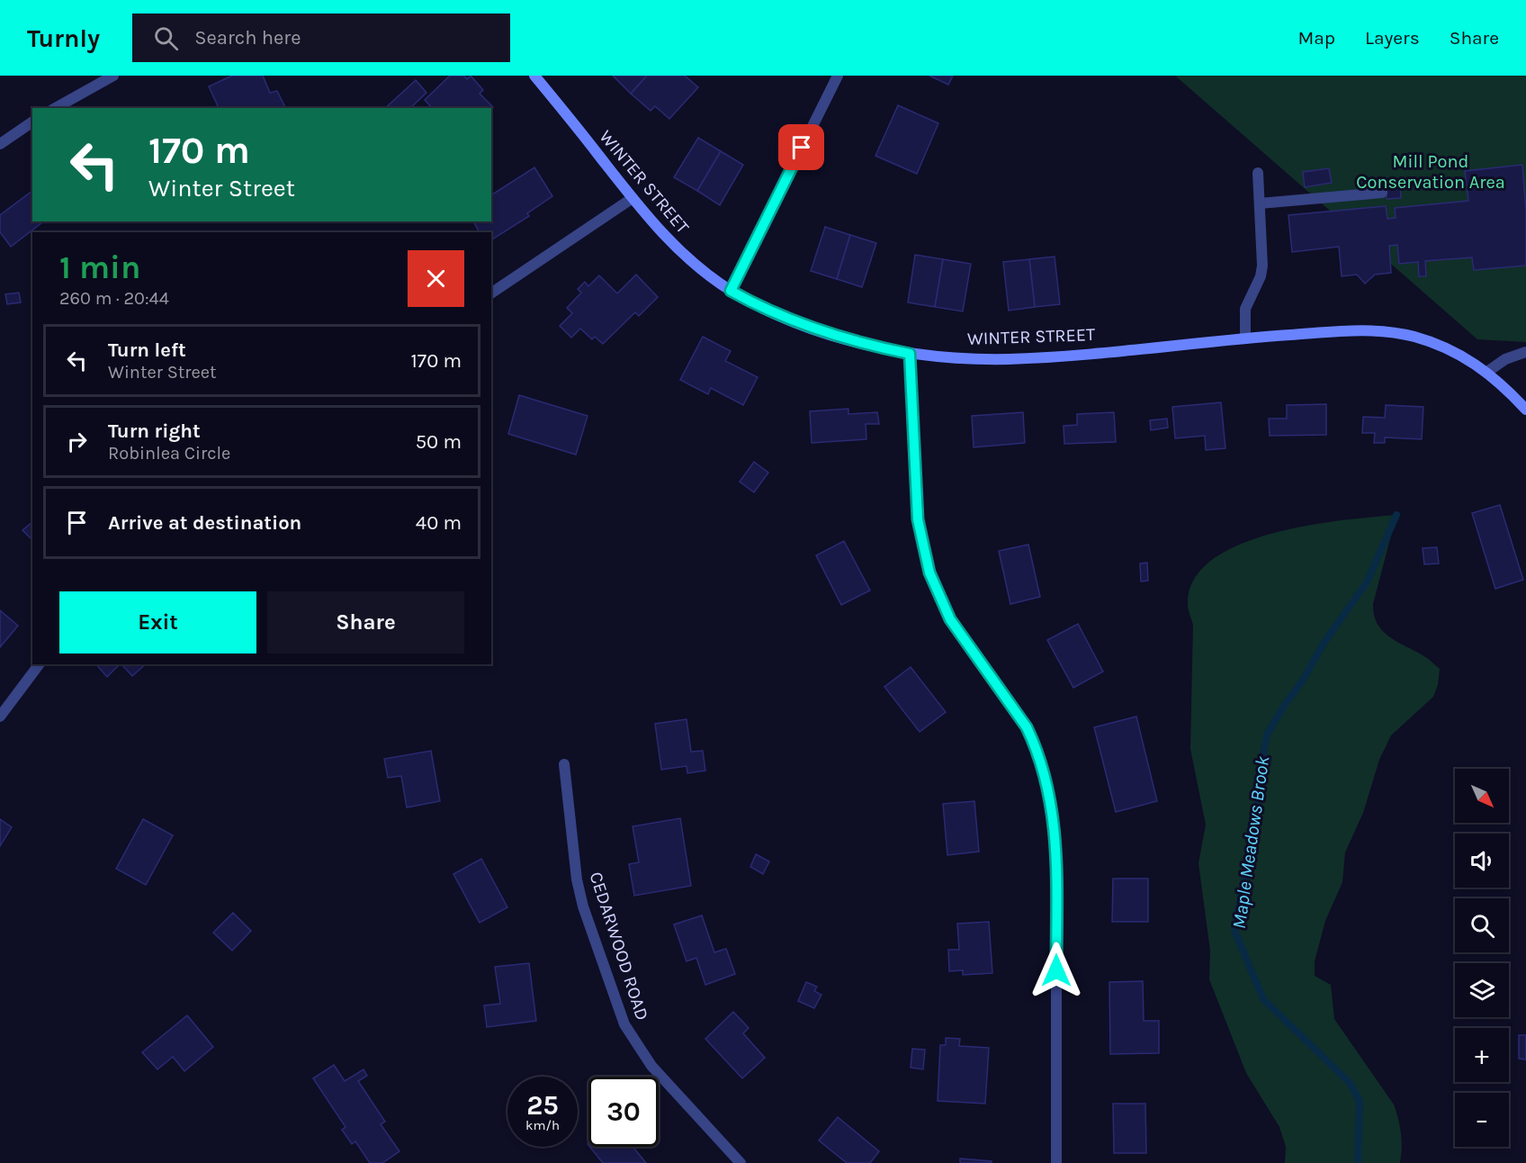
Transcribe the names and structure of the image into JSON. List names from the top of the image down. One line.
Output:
{"streets":{"street":["WINTER STREET","CEDARWOOD ROAD"]},"water":["Maple Meadows Brook"],"parks":["Mill Pond Conservation Area"],"north":"bottom right","page":{"header":"Turnly","search":"Search here","nav":["Map","Layers","Share"],"turn":["170 m","Winter Street"],"heading":["1 min","260 m · 20:44"],"list":[{"name":"Turn left","note":"Winter Street","value":"170 m"},{"name":"Turn right","note":"Robinlea Circle","value":"50 m"},{"name":"Arrive at destination","value":"40 m"}],"buttons":["Exit","Share"],"map_buttons":["+","−"],"speed":"25 km/h","limit":"30"}}
